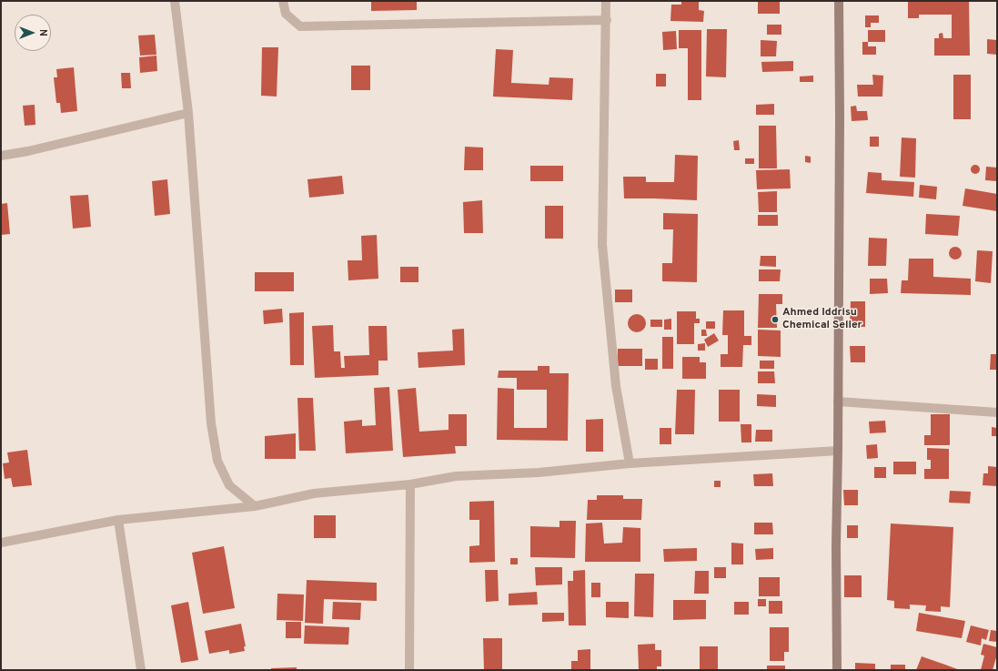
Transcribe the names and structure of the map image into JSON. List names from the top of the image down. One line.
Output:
{"places":["Ahmed Iddrisu Chemical Seller"],"north":"right"}
